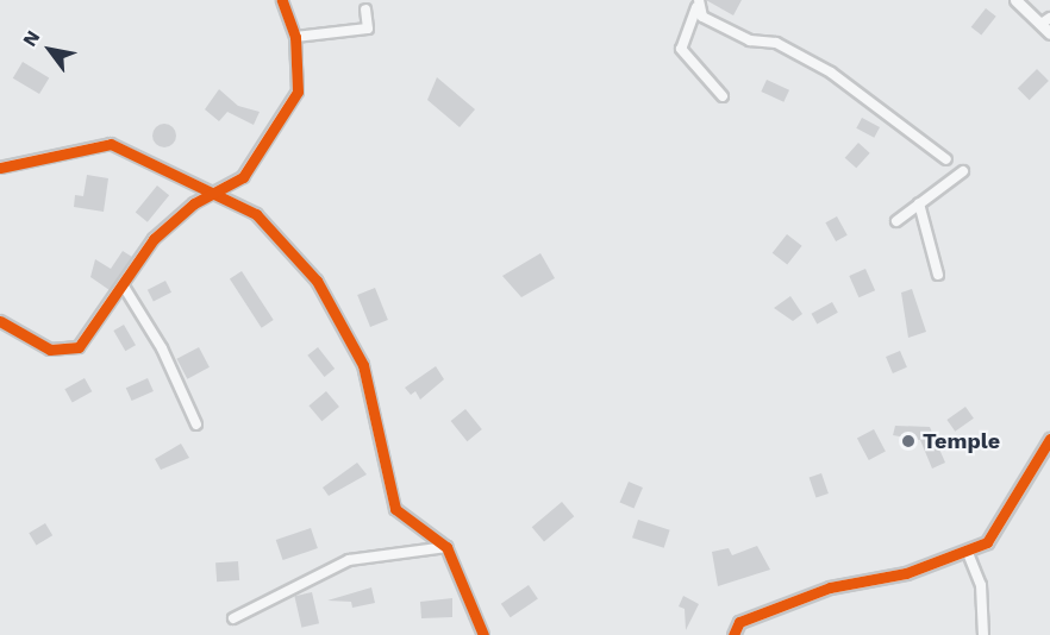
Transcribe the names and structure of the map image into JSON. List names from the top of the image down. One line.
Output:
{"places":["Temple"],"north":"top left"}
